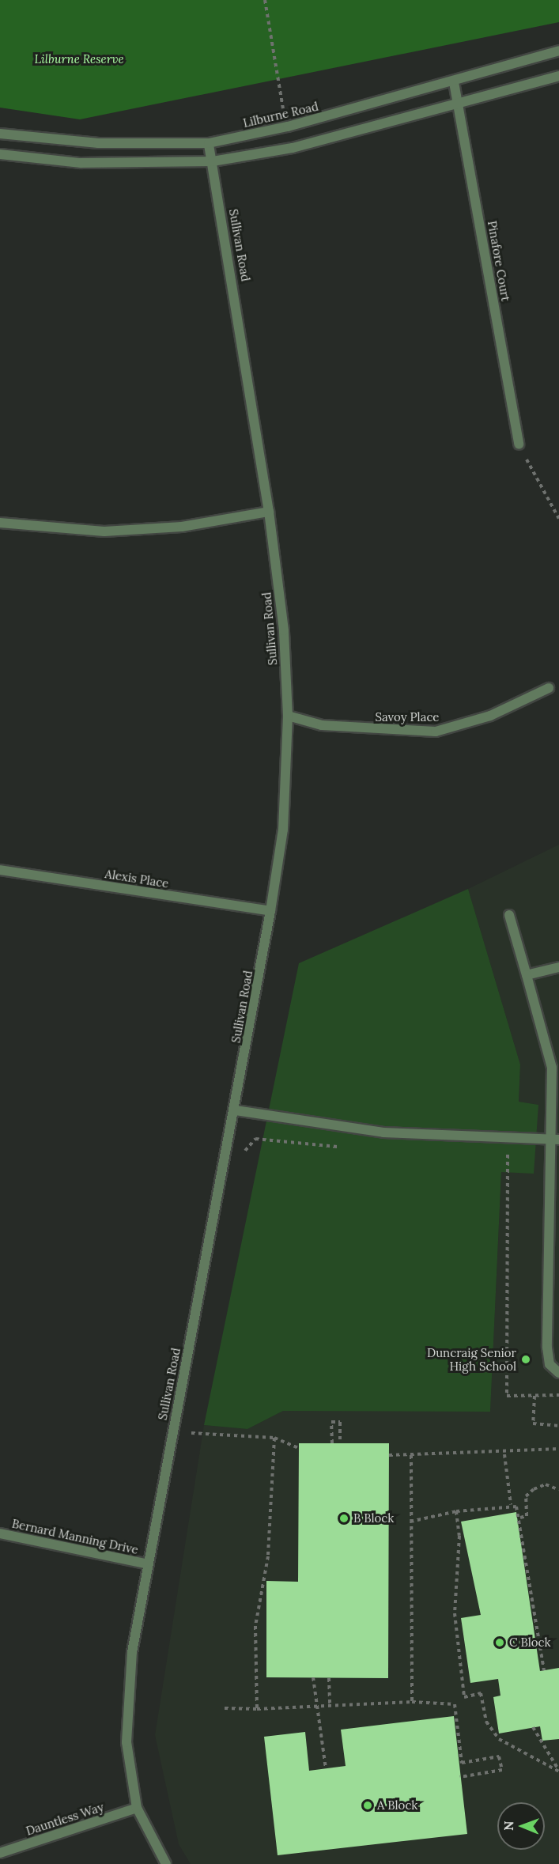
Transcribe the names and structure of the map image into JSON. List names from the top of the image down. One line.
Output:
{"streets":{"street":["Lilburne Road","Sullivan Road","Pinafore Court","Savoy Place","Alexis Place","Bernard Manning Drive","Dauntless Way"]},"crossings":[["Lilburne Road","Sullivan Road"],["Lilburne Road","Pinafore Court"],["Sullivan Road","Savoy Place"],["Sullivan Road","Alexis Place"],["Sullivan Road","Bernard Manning Drive"],["Sullivan Road","Dauntless Way"]],"parks":["Lilburne Reserve"],"places":["Duncraig Senior High School","B Block","C Block","A Block"],"north":"left"}
